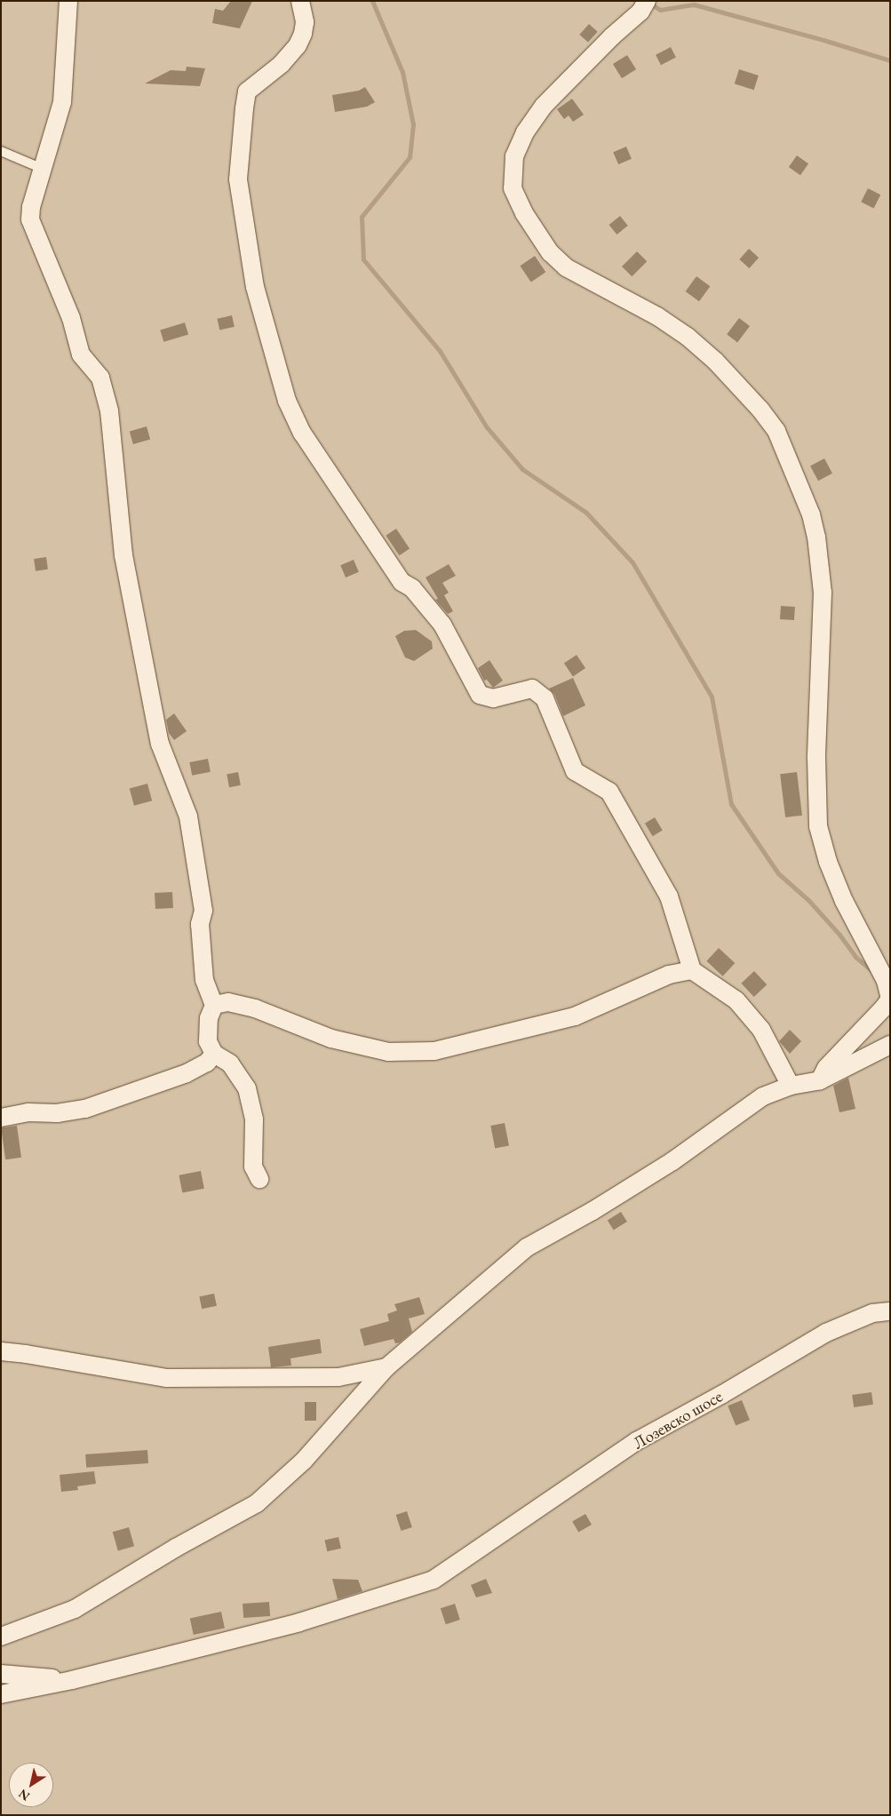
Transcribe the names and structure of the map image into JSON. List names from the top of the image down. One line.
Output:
{"streets":{"street":["Лозевско шосе"]},"north":"bottom left"}
